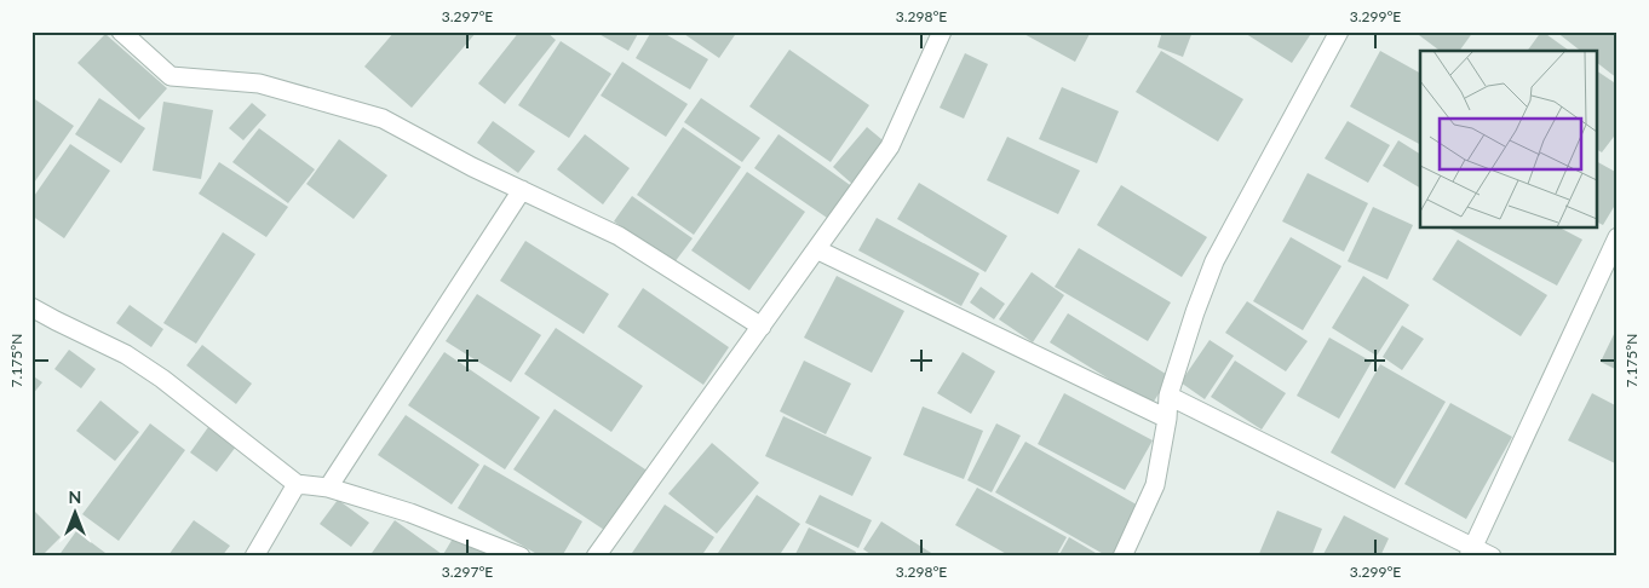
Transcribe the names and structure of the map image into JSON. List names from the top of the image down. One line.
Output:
{"north":"top","coordinates":["3.297°E","3.298°E","3.299°E","7.175°N"]}
